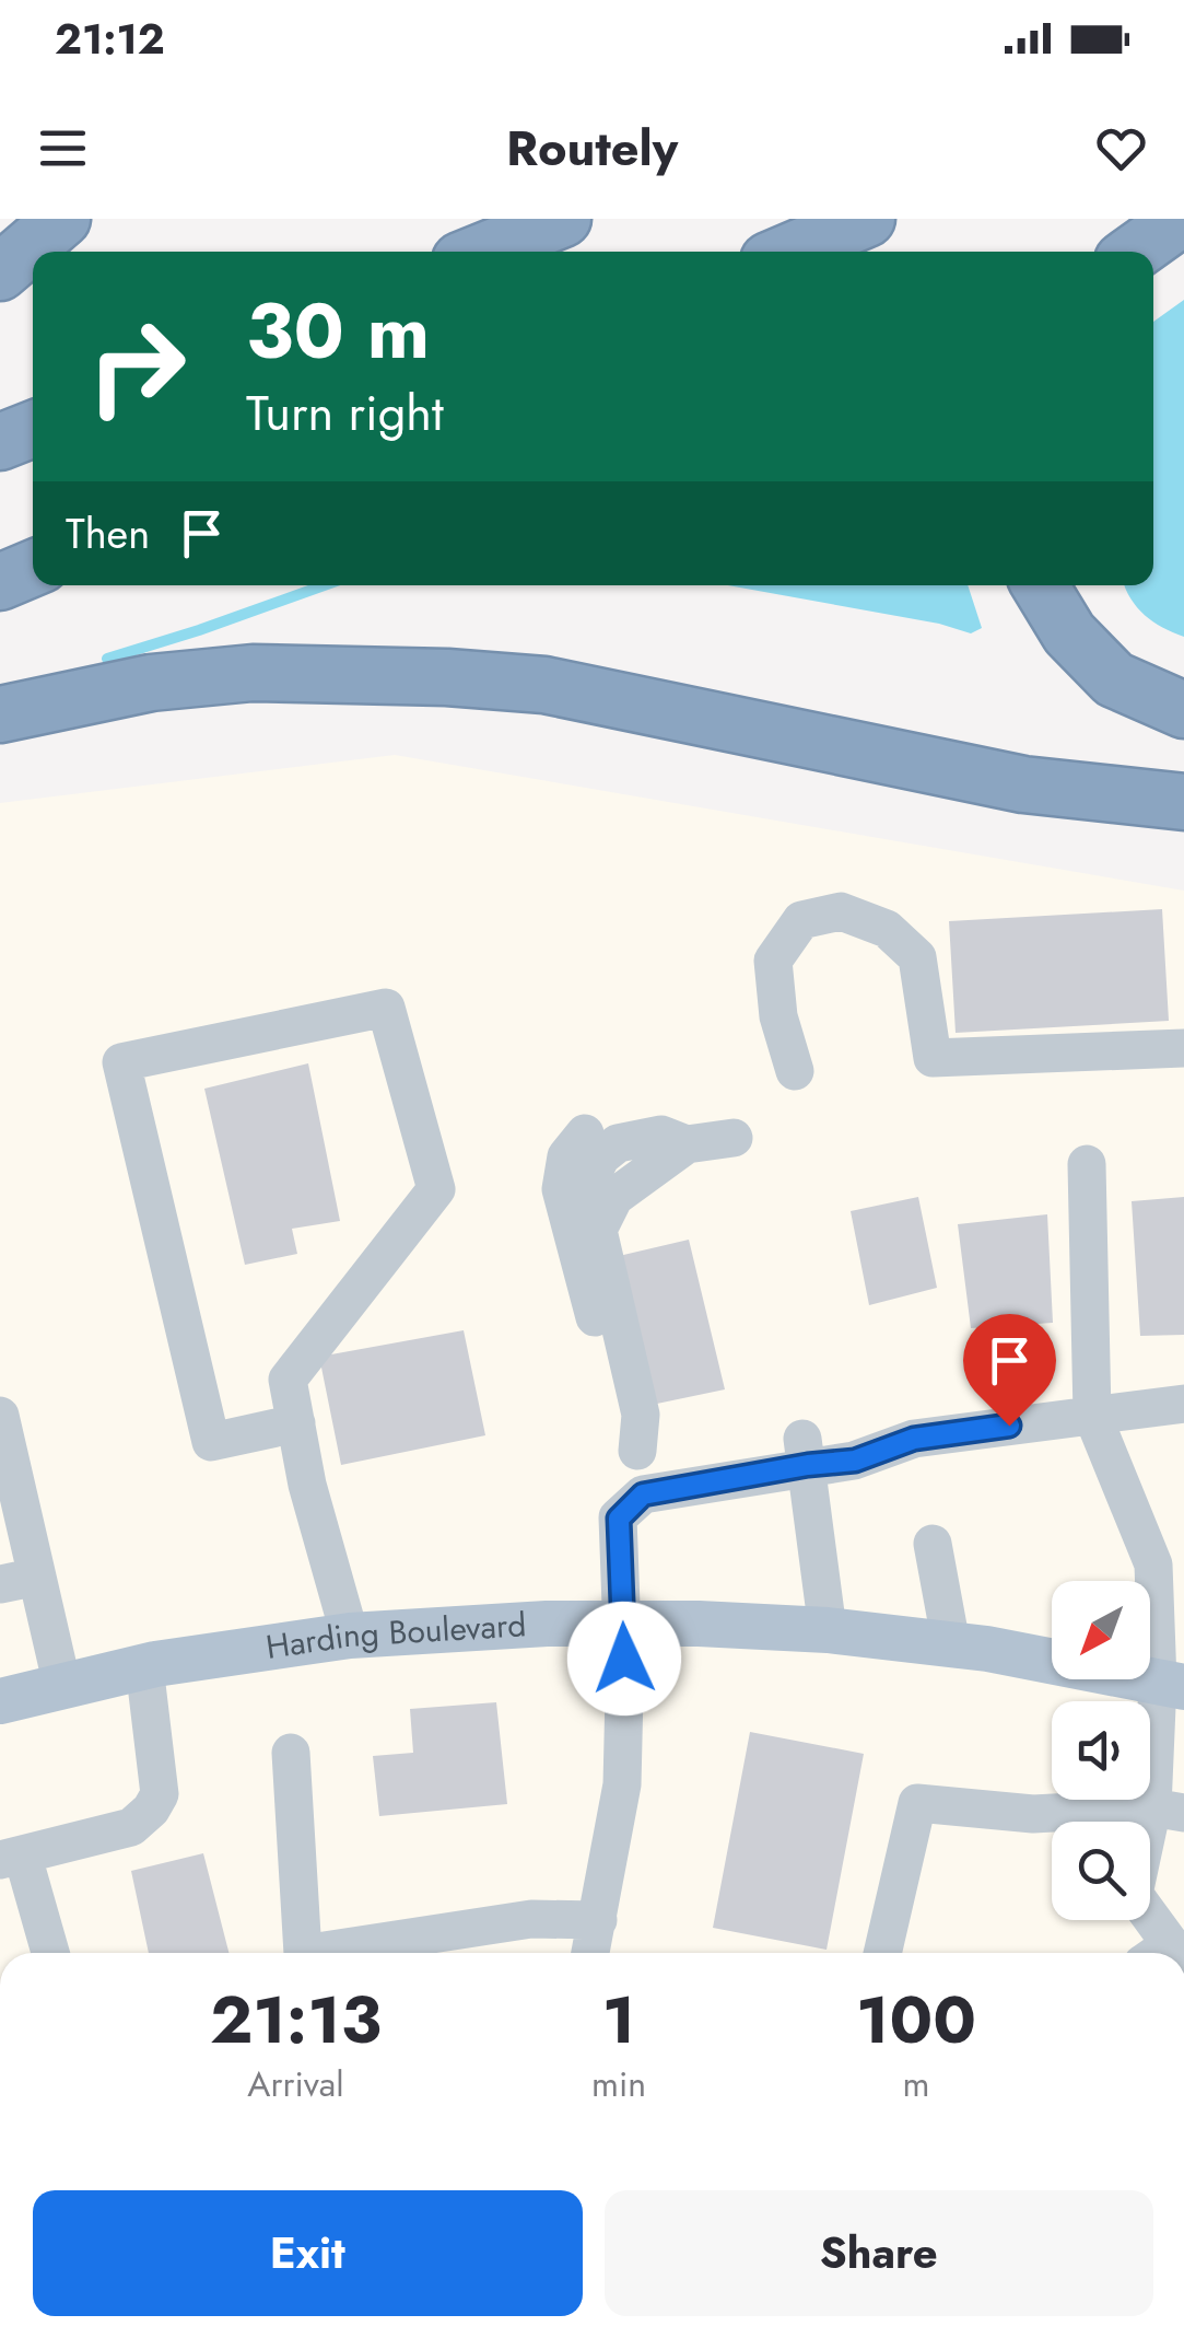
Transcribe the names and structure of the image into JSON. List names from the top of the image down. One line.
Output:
{"streets":{"main road":["Harding Boulevard"]},"north":"bottom left","page":{"status":"21:12","header":"Routely","turn":["30 m","Turn right"],"then":"Then","eta":["21:13","Arrival","1","min","100","m"],"buttons":["Exit","Share"]}}
